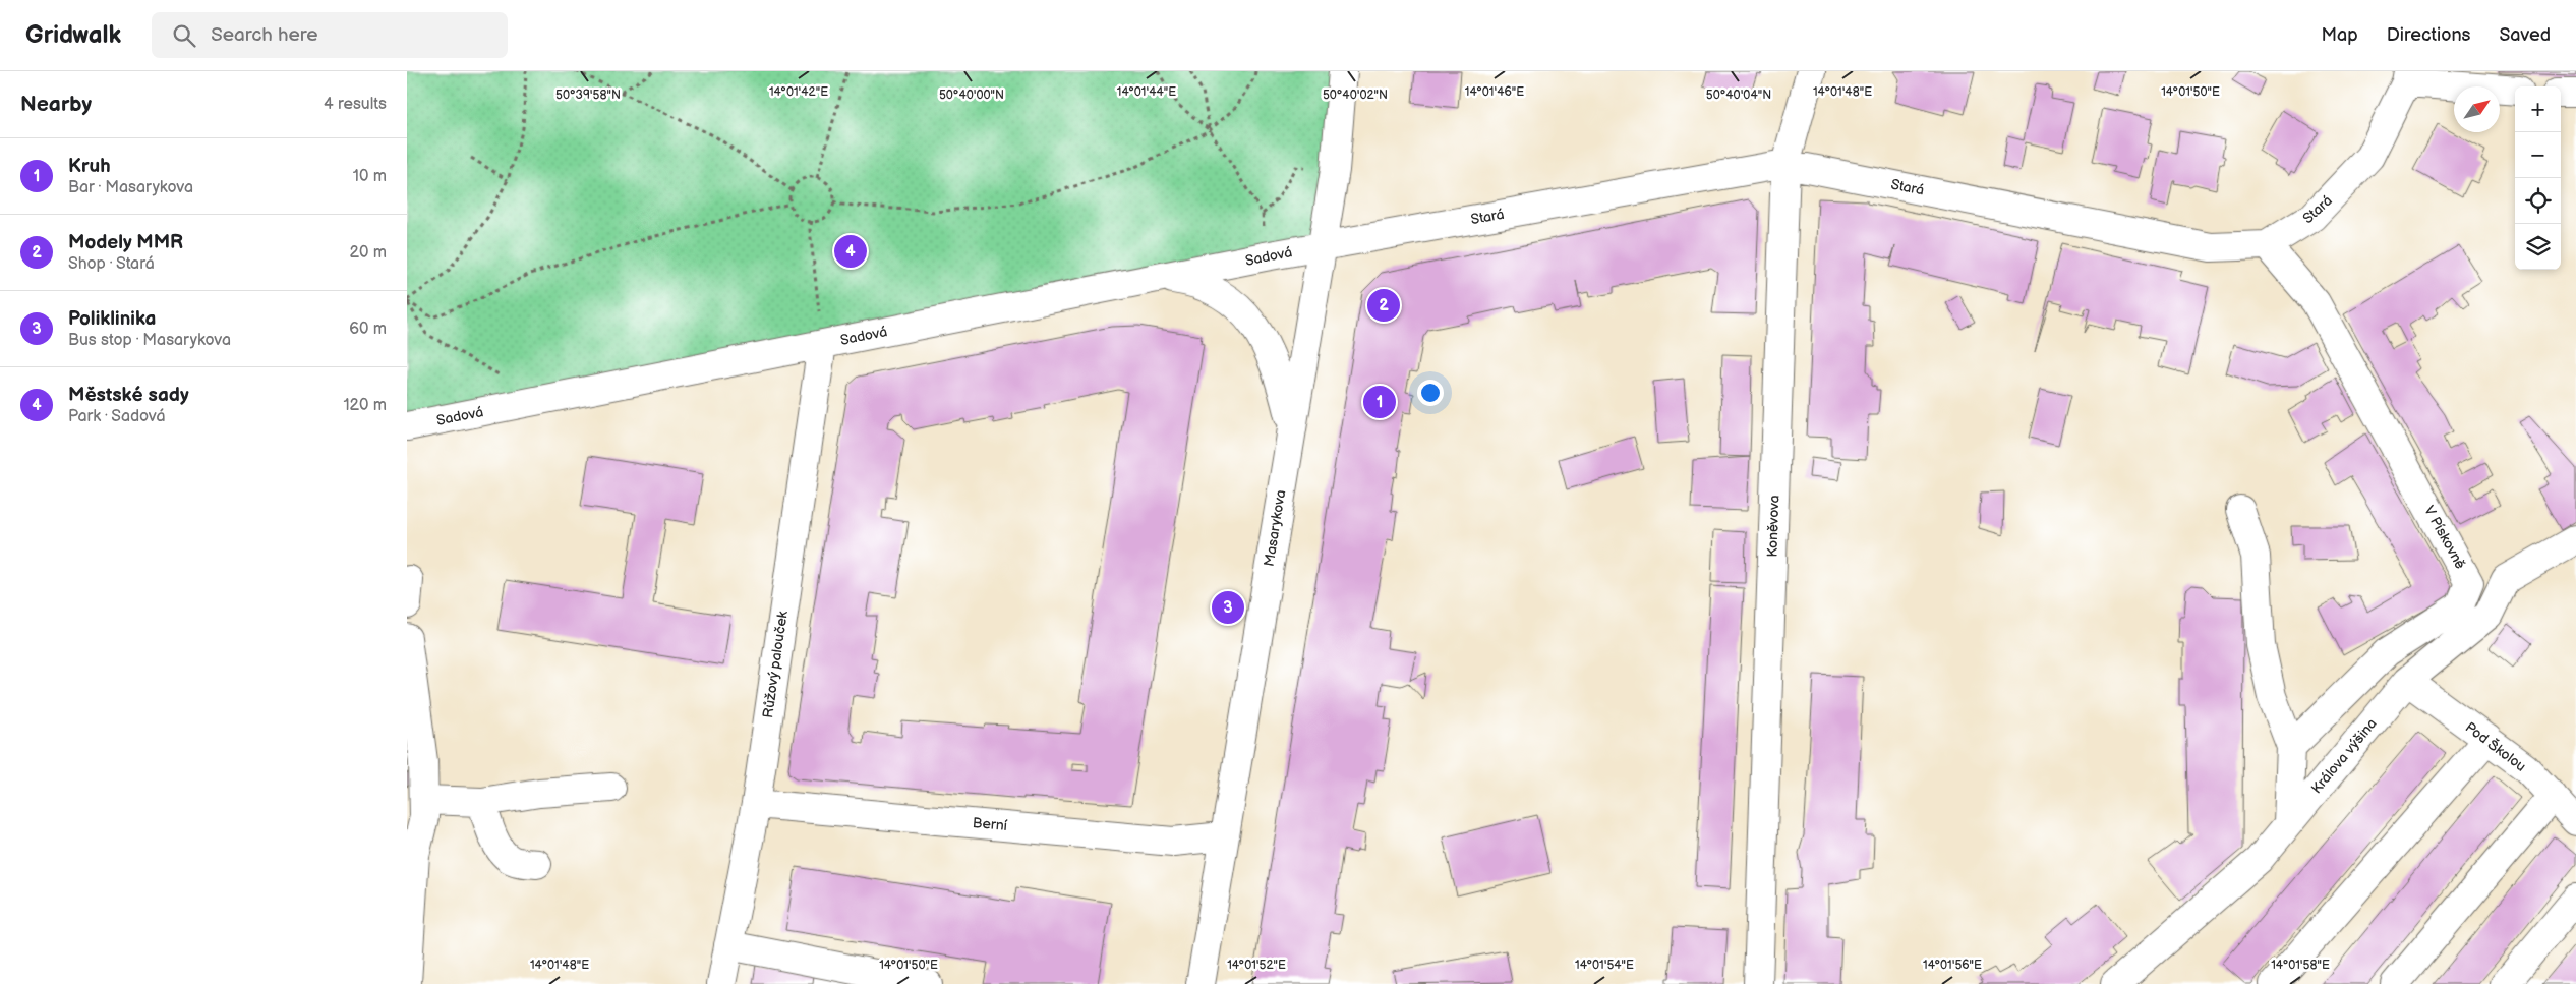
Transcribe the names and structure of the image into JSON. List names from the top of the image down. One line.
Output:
{"streets":{"street":["Stará","Sadová","Koněvova","Masarykova","V Pískovně","Růžový palouček","Pod Školou","Králova výšina","Berní"]},"crossings":[["Stará","Sadová"],["Stará","Koněvova"],["Stará","Masarykova"],["Stará","V Pískovně"],["Sadová","Masarykova"],["Sadová","Růžový palouček"],["Masarykova","Berní"],["Růžový palouček","Berní"],["Pod Školou","Králova výšina"]],"north":"top right","page":{"header":"Gridwalk","search":"Search here","nav":["Map","Directions","Saved"],"heading":["Nearby","4 results"],"map_buttons":["+","−"],"list":[{"mark":"1","name":"Kruh","note":"Bar · Masarykova","value":"10 m"},{"mark":"2","name":"Modely MMR","note":"Shop · Stará","value":"20 m"},{"mark":"3","name":"Poliklinika","note":"Bus stop · Masarykova","value":"60 m"},{"mark":"4","name":"Městské sady","note":"Park · Sadová","value":"120 m"}],"pins":["4","2","1","3"]},"coordinates":["14°01'42\"E","14°01'44\"E","14°01'46\"E","14°01'48\"E","14°01'50\"E","50°39'58\"N","50°40'00\"N","50°40'02\"N","50°40'04\"N","14°01'52\"E","14°01'54\"E","14°01'56\"E","14°01'58\"E"]}
